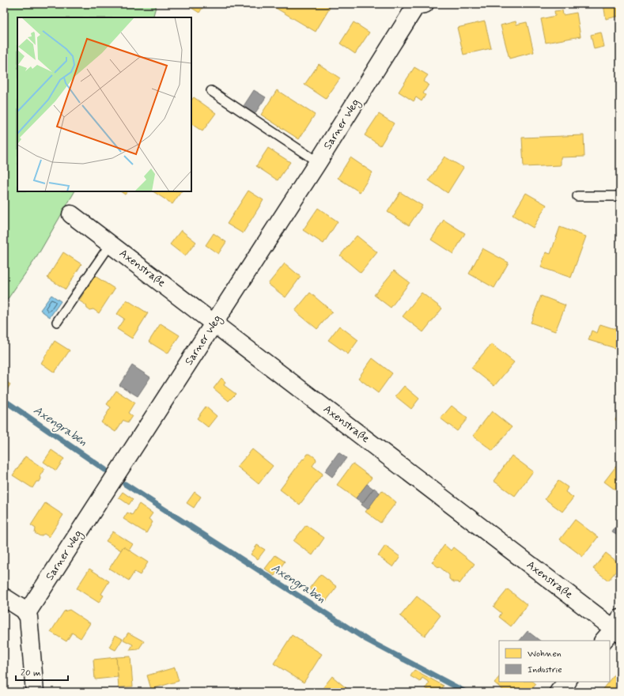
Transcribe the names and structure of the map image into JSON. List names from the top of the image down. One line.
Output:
{"streets":{"street":["Sarner Weg","Axenstraße"]},"crossings":[["Sarner Weg","Axenstraße"]],"water":["Axengraben"],"legend":["Wohnen","Industrie"],"scale_bar":"20 m"}
